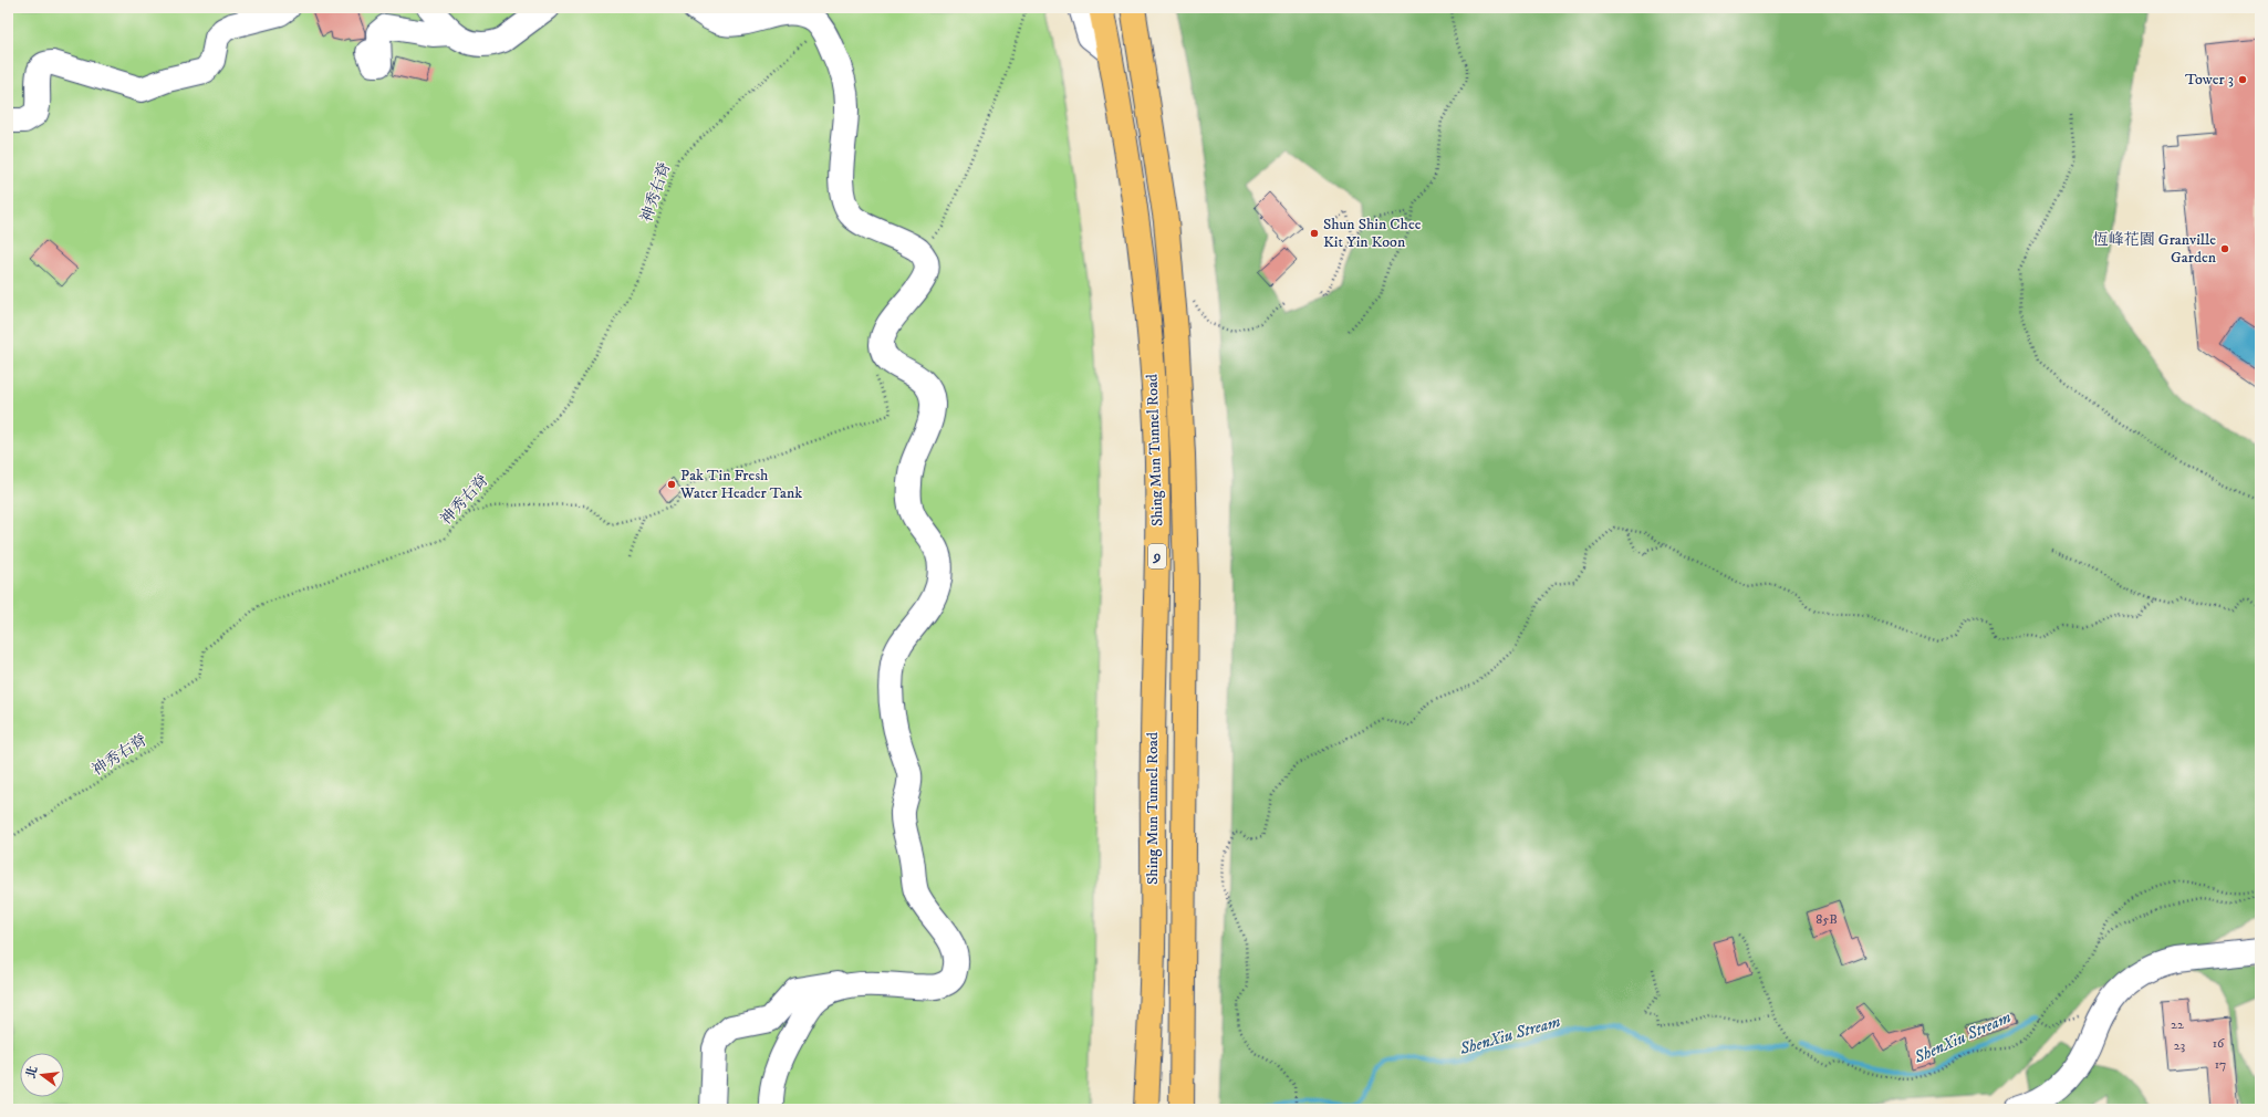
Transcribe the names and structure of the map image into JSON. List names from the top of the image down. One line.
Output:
{"streets":{"highway":["Shing Mun Tunnel Road","9"],"path":["神秀右脊"]},"water":["ShenXiu Stream"],"places":["Tower 3","Shun Shin Chee Kit Yin Koon","恆峰花園 Granville Garden","Pak Tin Fresh Water Header Tank"],"house_numbers":["85B","22","16","23","17"],"north":"left"}
